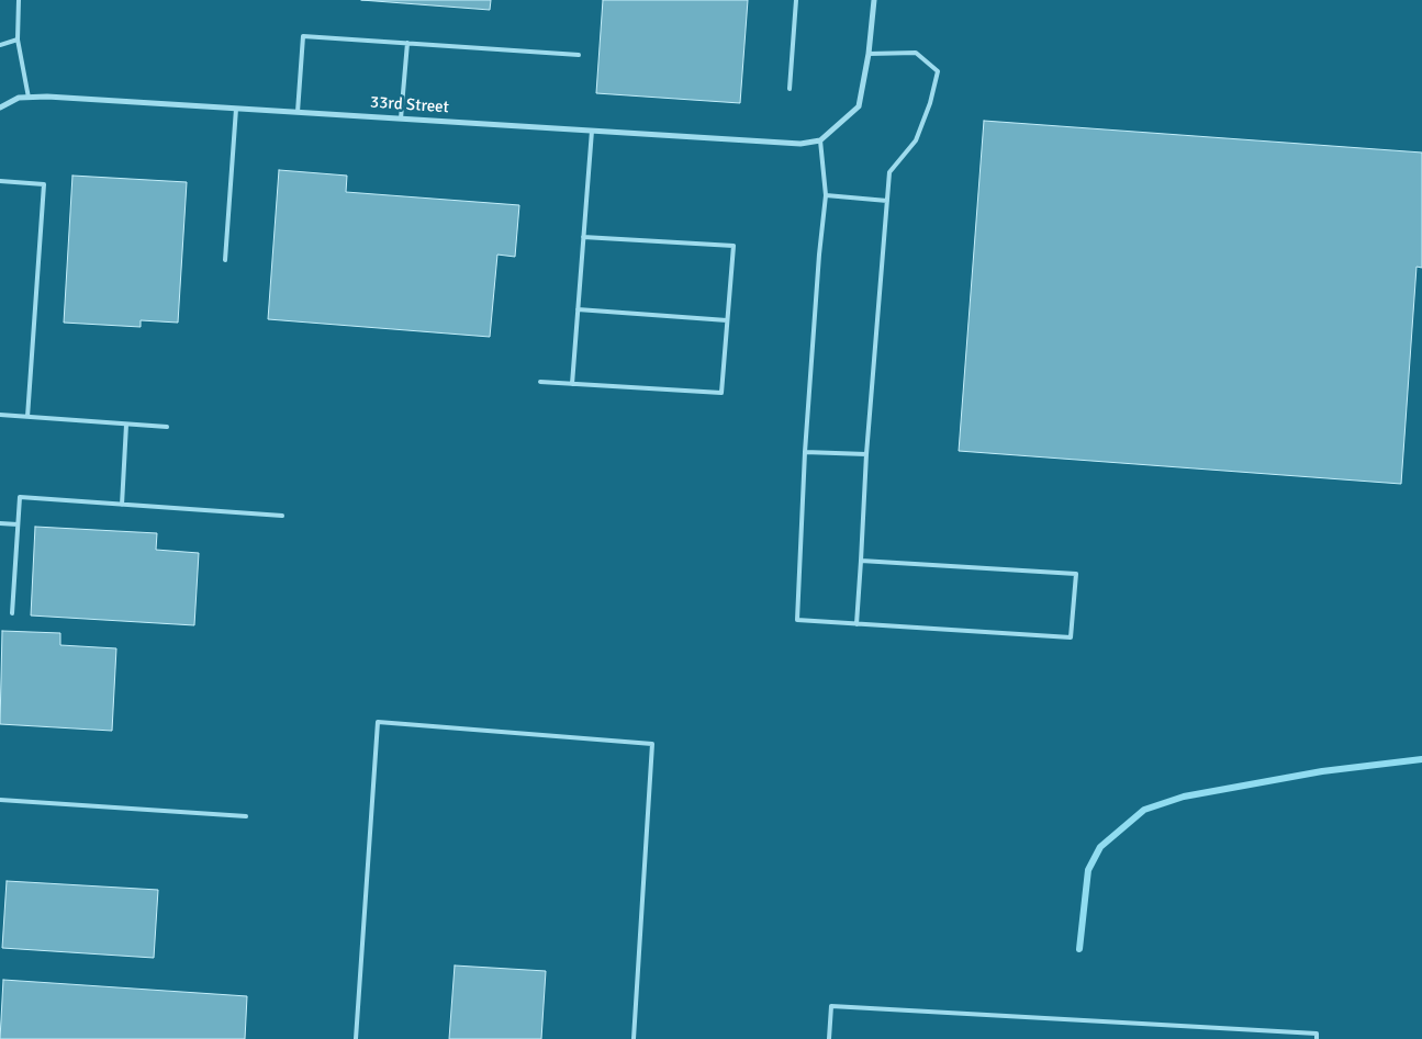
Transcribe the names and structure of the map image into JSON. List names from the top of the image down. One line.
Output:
{"streets":{"street":["33rd Street"]}}
